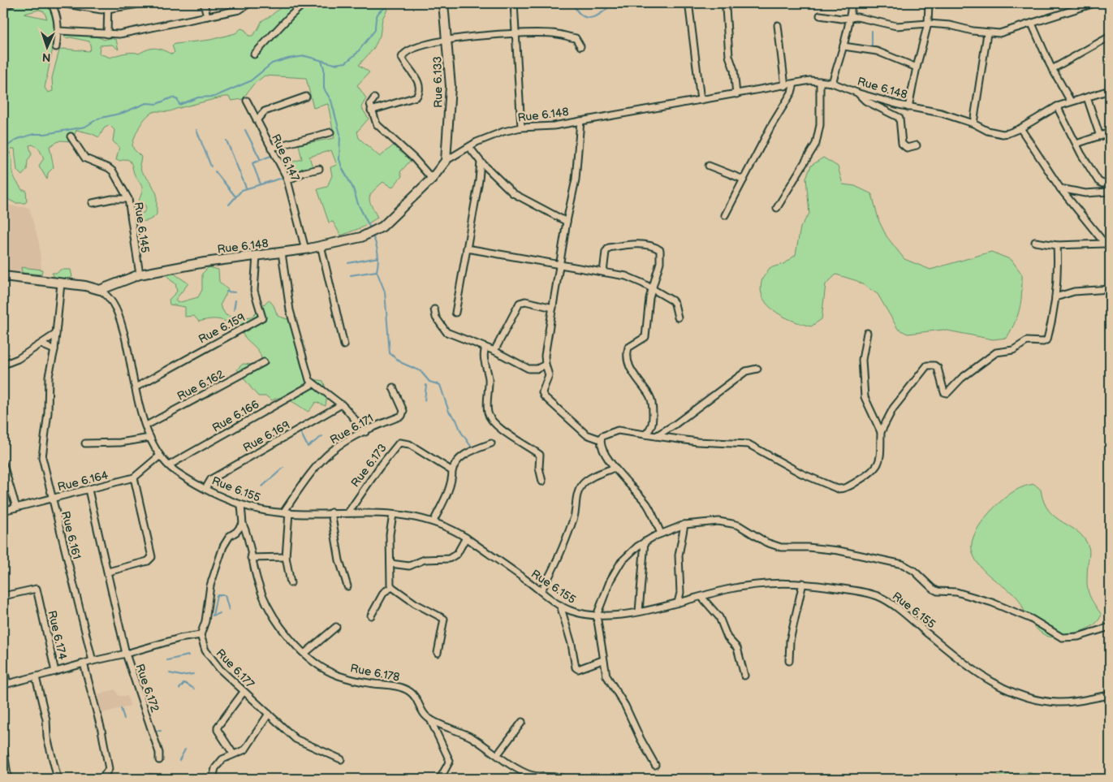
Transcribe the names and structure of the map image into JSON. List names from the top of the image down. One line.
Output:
{"streets":{"street":["Rue 6.133","Rue 6.148","Rue 6.147","Rue 6.145","Rue 6.159","Rue 6.162","Rue 6.166","Rue 6.171","Rue 6.169","Rue 6.173","Rue 6.164","Rue 6.155","Rue 6.161","Rue 6.174","Rue 6.177","Rue 6.178","Rue 6.172"]},"crossings":[["Rue 6.133","Rue 6.148"],["Rue 6.148","Rue 6.147"],["Rue 6.148","Rue 6.145"],["Rue 6.148","Rue 6.159"],["Rue 6.148","Rue 6.155"],["Rue 6.159","Rue 6.155"],["Rue 6.162","Rue 6.155"],["Rue 6.166","Rue 6.155"],["Rue 6.171","Rue 6.155"],["Rue 6.169","Rue 6.155"],["Rue 6.173","Rue 6.155"],["Rue 6.164","Rue 6.155"],["Rue 6.164","Rue 6.161"],["Rue 6.161","Rue 6.172"]],"north":"bottom"}
